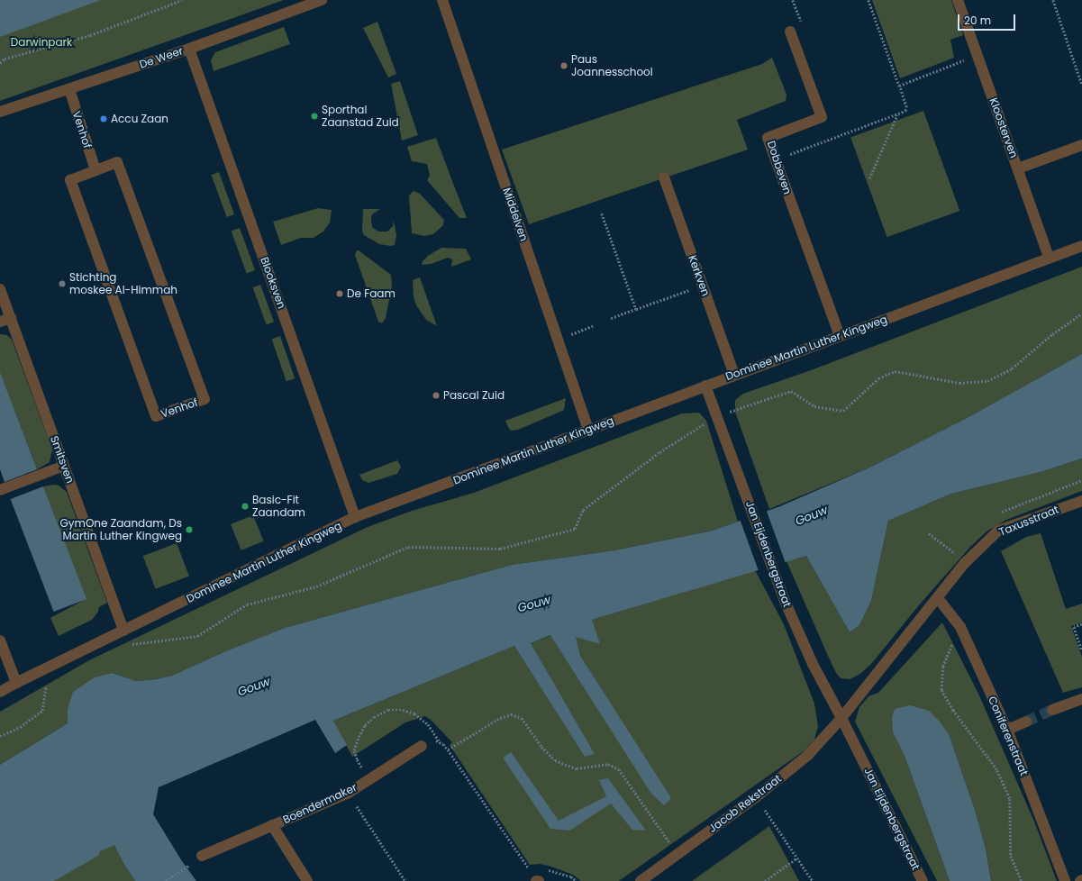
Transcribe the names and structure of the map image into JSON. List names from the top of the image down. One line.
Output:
{"streets":{"street":["De Weer","Kloosterven","Venhof","Dobbeven","Middelven","Kerkven","Blooksven","Dominee Martin Luther Kingweg","Smitsven","Taxusstraat","Jan Eijdenbergstraat","Coniferenstraat","Boendermaker","Jacob Rekstraat"]},"crossings":[["De Weer","Venhof"],["De Weer","Blooksven"],["Kloosterven","Dominee Martin Luther Kingweg"],["Dobbeven","Dominee Martin Luther Kingweg"],["Middelven","Dominee Martin Luther Kingweg"],["Kerkven","Dominee Martin Luther Kingweg"],["Blooksven","Dominee Martin Luther Kingweg"],["Dominee Martin Luther Kingweg","Smitsven"],["Dominee Martin Luther Kingweg","Jan Eijdenbergstraat"],["Taxusstraat","Coniferenstraat"],["Jan Eijdenbergstraat","Jacob Rekstraat"]],"water":["Gouw"],"parks":["Darwinpark"],"places":["Paus Joannesschool","Sporthal Zaanstad Zuid","Accu Zaan","Stichting moskee Al-Himmah","De Faam","Pascal Zuid","Basic-Fit Zaandam","GymOne Zaandam, Ds Martin Luther Kingweg"],"scale_bar":"20 m"}
